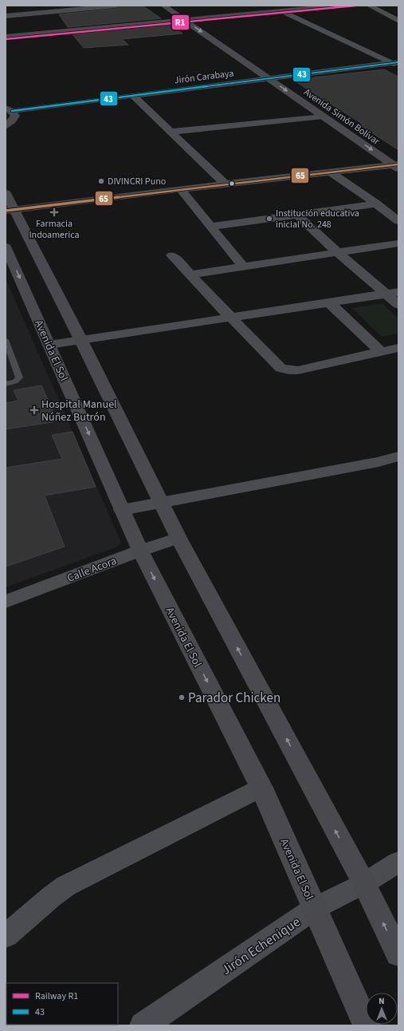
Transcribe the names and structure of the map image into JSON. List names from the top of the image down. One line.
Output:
{"streets":{"street":["Jirón Carabaya","Avenida Simón Bolívar","Avenida El Sol","Calle Acora","Jirón Echenique"]},"crossings":[["Jirón Carabaya","Avenida Simón Bolívar"],["Avenida El Sol","Calle Acora"],["Avenida El Sol","Jirón Echenique"]],"places":{"other":["DIVINCRI Puno","Institución educativa inicial No. 248","Parador Chicken"],"health":["Farmacia Indoamerica","Hospital Manuel Núñez Butrón"]},"lines":["rail line R1","transit line 43","transit line 65"],"legend":["Railway R1","43"],"north":"top"}
